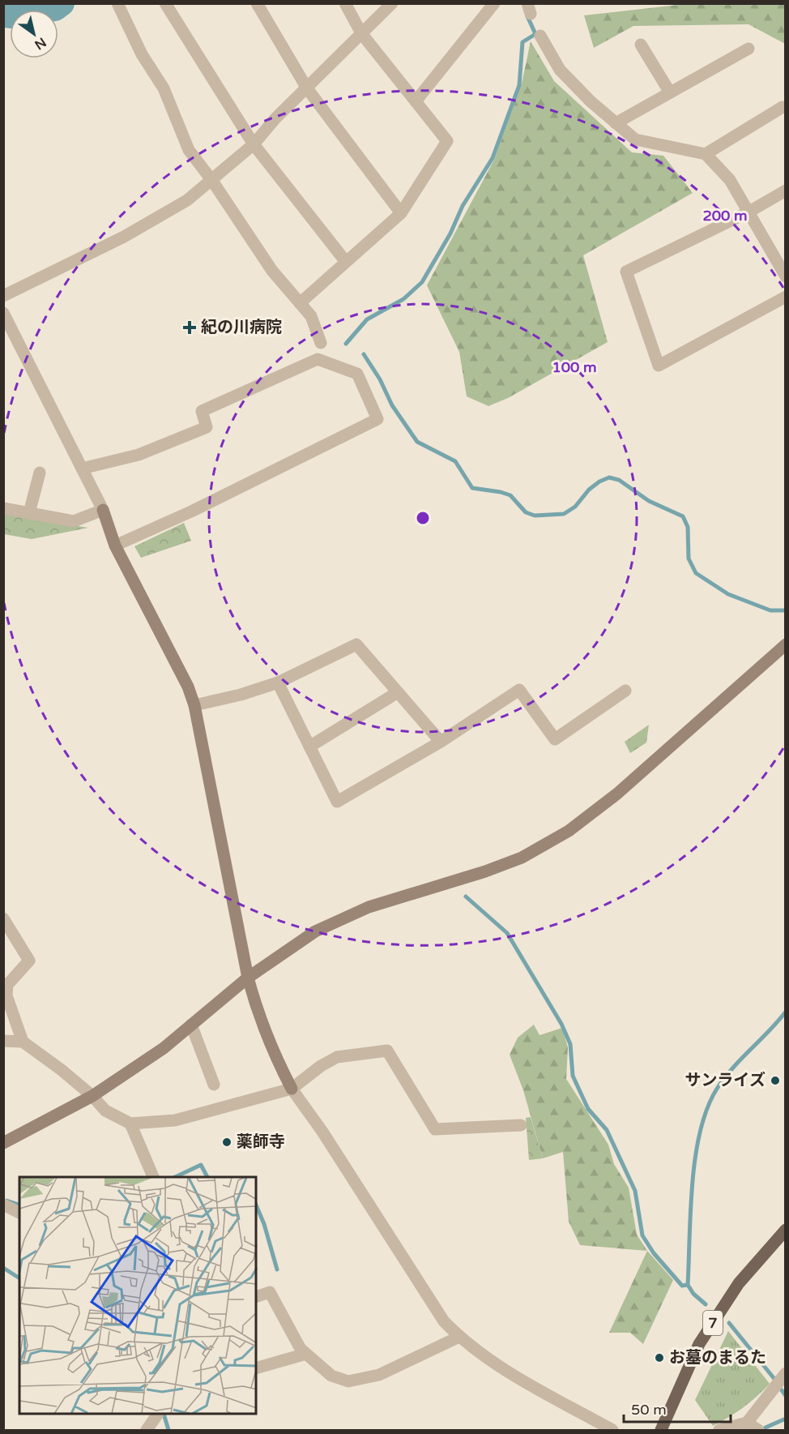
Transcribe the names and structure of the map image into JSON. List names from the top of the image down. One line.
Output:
{"streets":{"main road":["7"]},"places":{"health":["紀の川病院"],"other":["サンライズ","薬師寺","お墓のまるた"]},"scale_bar":"50 m","north":"bottom right","rings":["200 m","100 m"]}
